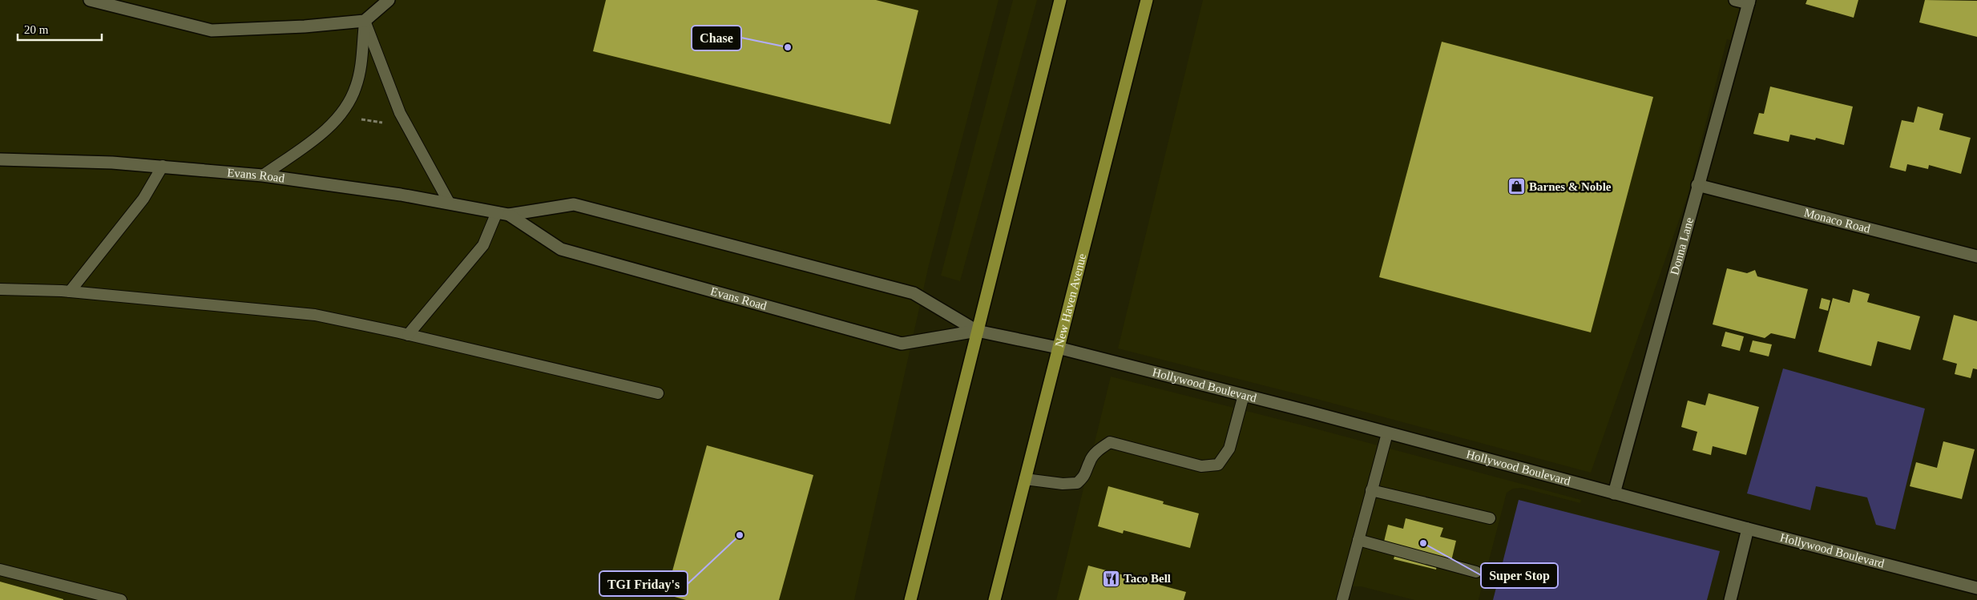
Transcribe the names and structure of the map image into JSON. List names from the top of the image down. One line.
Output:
{"streets":{"main road":["New Haven Avenue"],"street":["Evans Road","Monaco Road","Donna Lane","Hollywood Boulevard"]},"crossings":[["Evans Road","New Haven Avenue"],["Evans Road","Hollywood Boulevard"],["Monaco Road","Donna Lane"],["Donna Lane","Hollywood Boulevard"],["New Haven Avenue","Hollywood Boulevard"]],"places":{"other":["Chase","TGI Friday's","Super Stop"],"shop":["Barnes & Noble"],"restaurant":["Taco Bell"]},"scale_bar":"20 m"}
